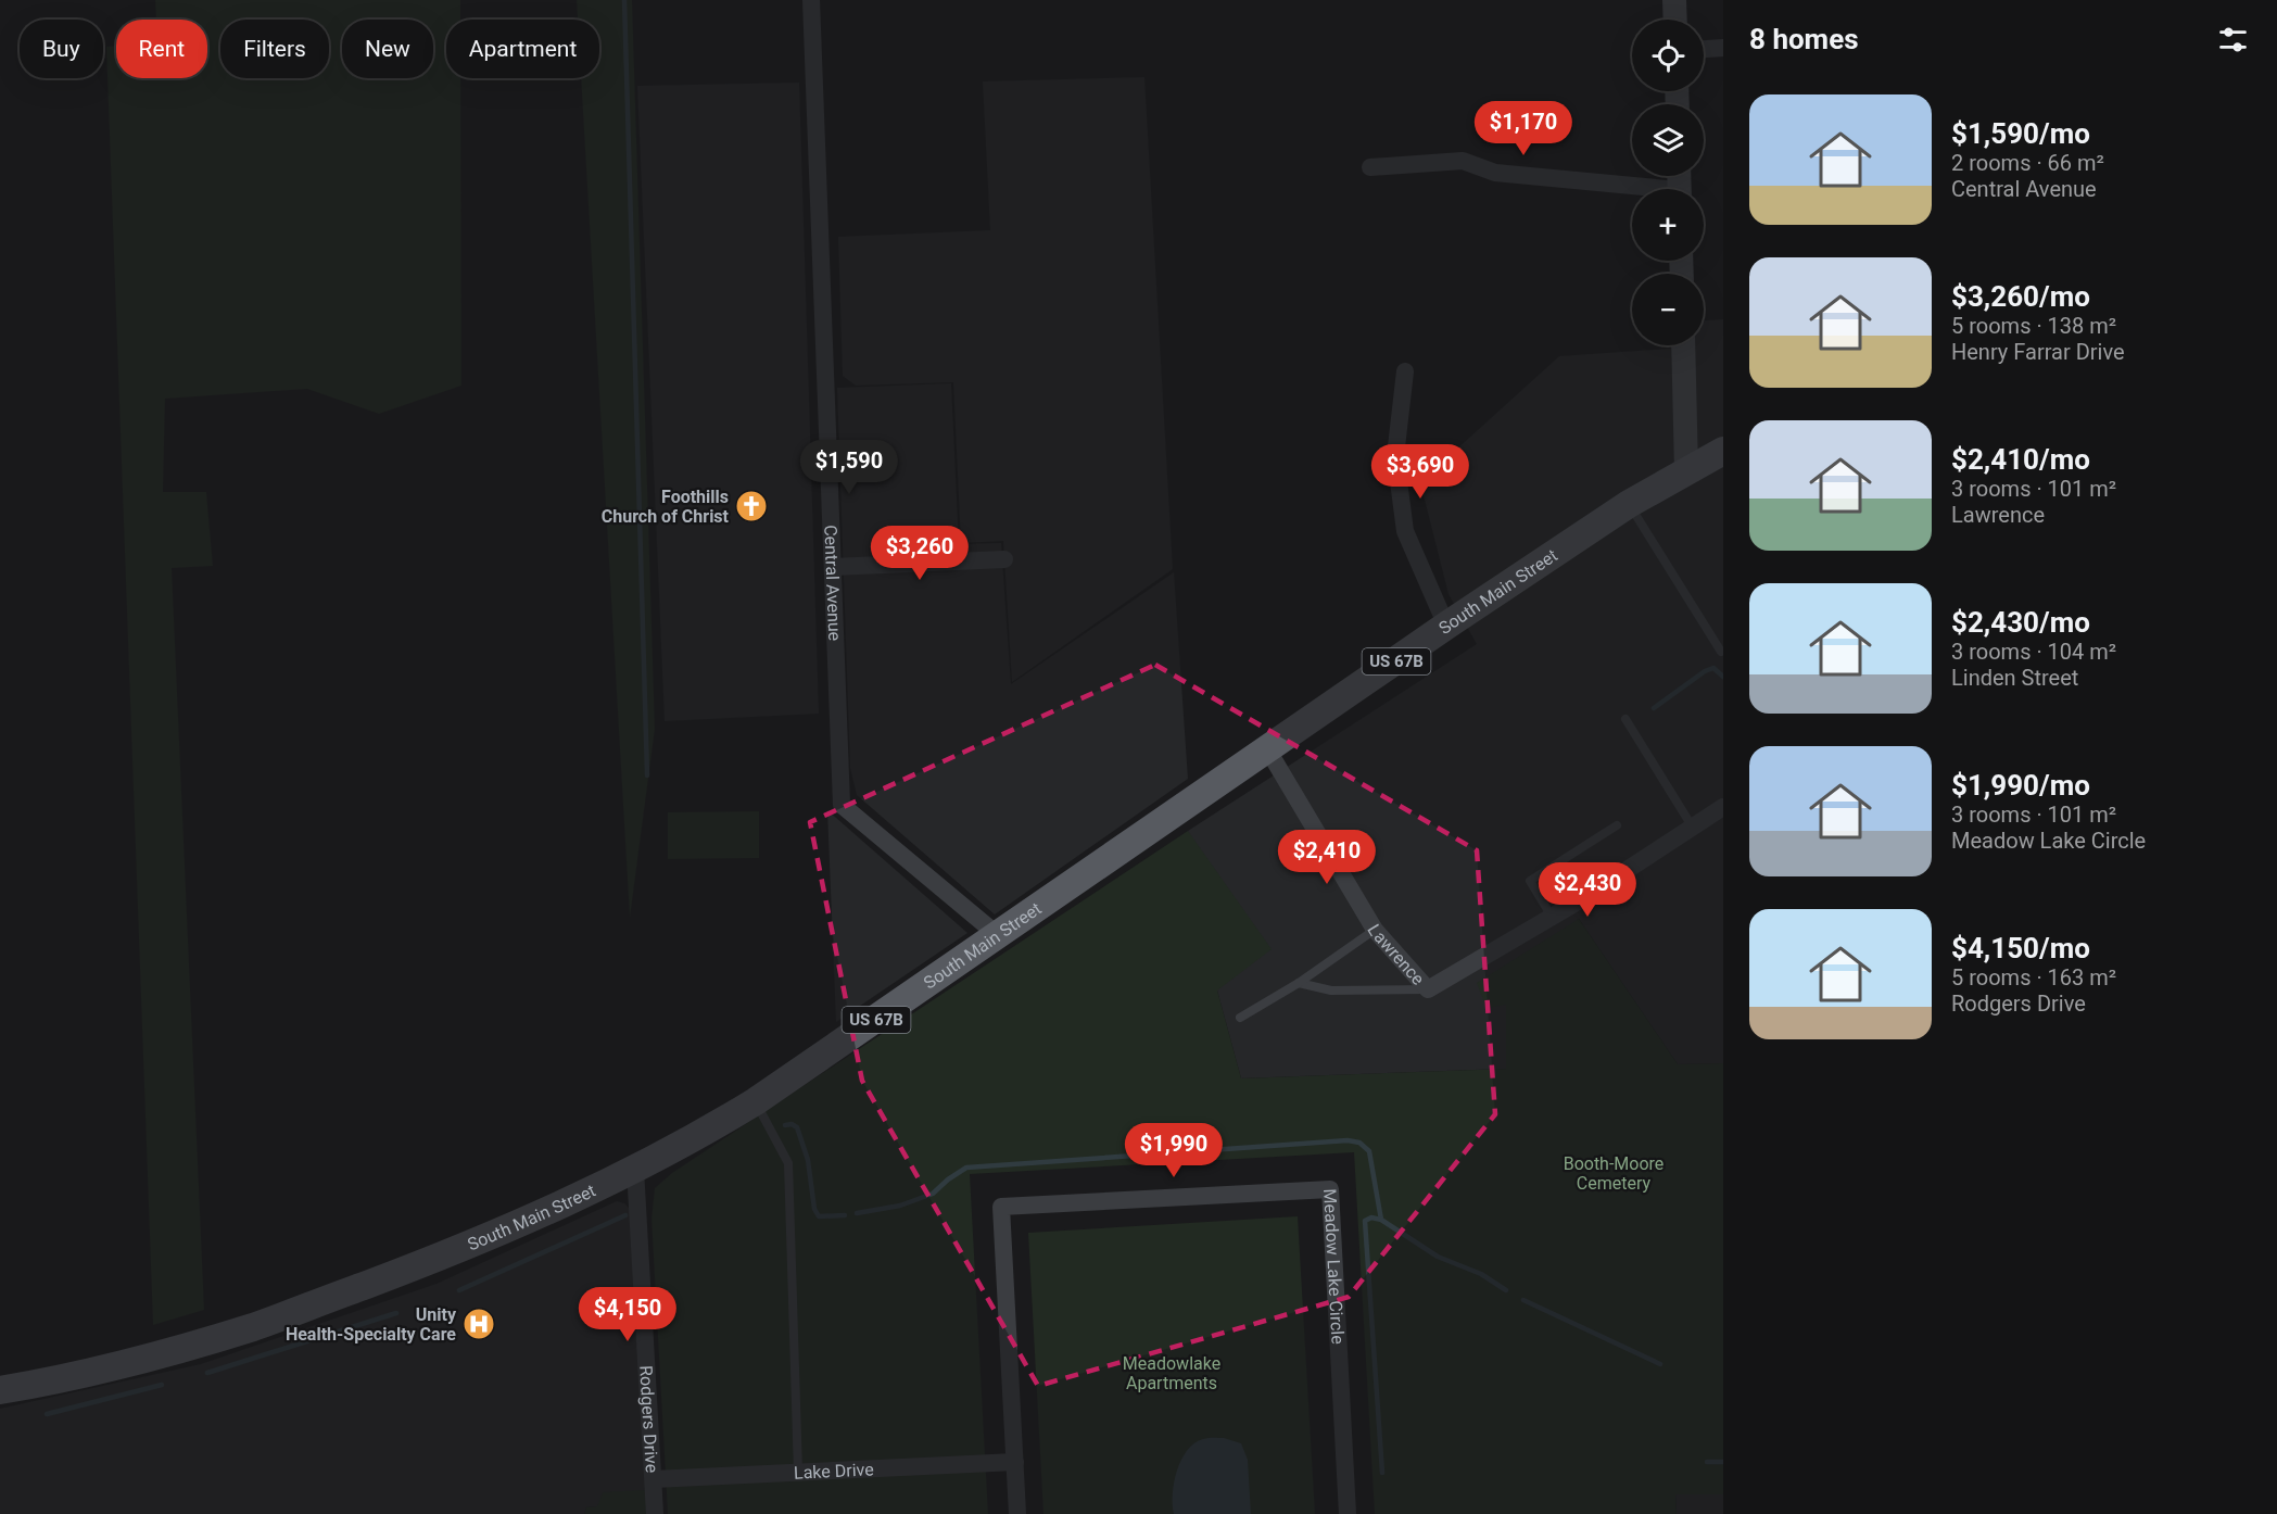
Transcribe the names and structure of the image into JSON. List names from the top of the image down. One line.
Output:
{"streets":{"main road":["South Main Street","US 67B"],"street":["Central Avenue","Lawrence","Meadow Lake Circle","Rodgers Drive","Lake Drive"]},"crossings":[["Central Avenue","South Main Street"],["South Main Street","Lawrence"],["South Main Street","Rodgers Drive"],["Meadow Lake Circle","Lake Drive"],["Rodgers Drive","Lake Drive"]],"parks":["Booth-Moore Cemetery","Meadowlake Apartments"],"places":{"church":["Foothills Church of Christ"],"hospital":["Unity Health-Specialty Care"]},"page":{"heading":"8 homes","map_buttons":["+","−"],"chip":["Buy","Rent","Filters","New","Apartment"],"list":[{"name":"$1,590/mo","note":"2 rooms · 66 m² · Central Avenue"},{"name":"$3,260/mo","note":"5 rooms · 138 m² · Henry Farrar Drive"},{"name":"$2,410/mo","note":"3 rooms · 101 m² · Lawrence"},{"name":"$2,430/mo","note":"3 rooms · 104 m² · Linden Street"},{"name":"$1,990/mo","note":"3 rooms · 101 m² · Meadow Lake Circle"},{"name":"$4,150/mo","note":"5 rooms · 163 m² · Rodgers Drive"}],"price":["$1,170","$1,590","$3,690","$3,260","$2,410","$2,430","$1,990","$4,150"]}}
